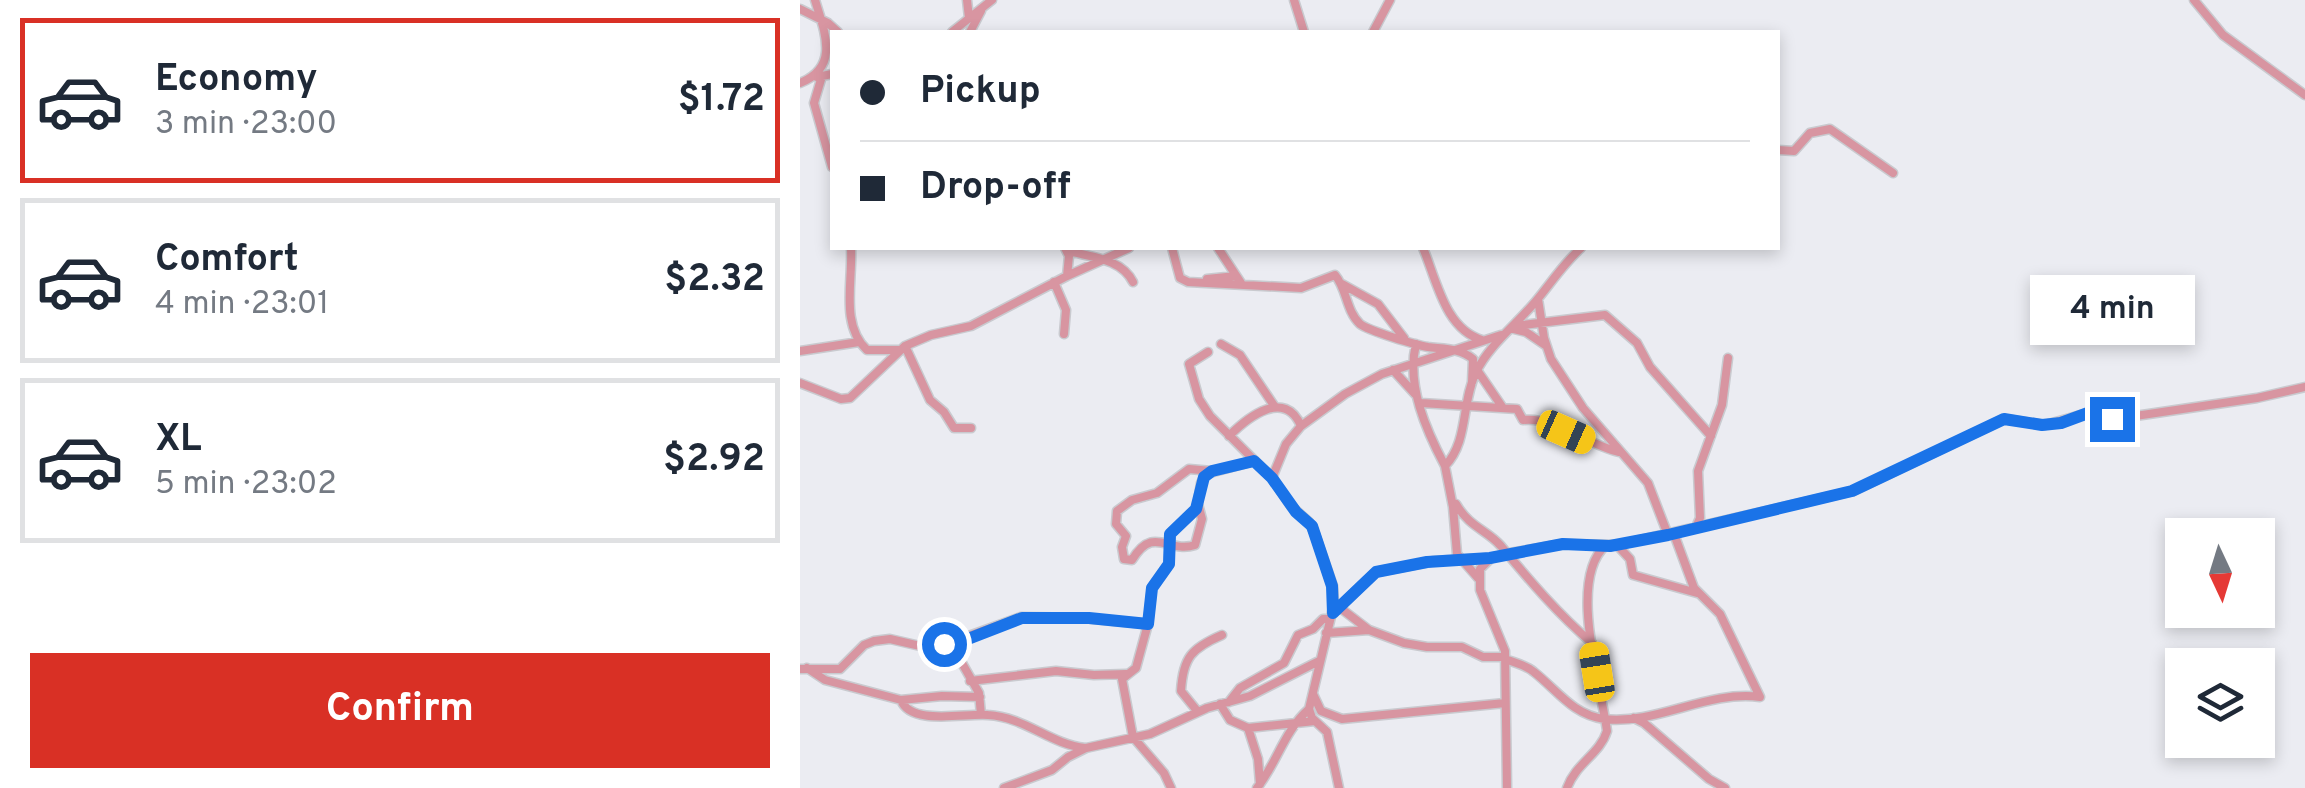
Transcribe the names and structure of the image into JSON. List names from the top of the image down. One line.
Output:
{"north":"bottom","page":{"list":[{"name":"Economy","note":"3 min · 23:00","value":"$1.72"},{"name":"Comfort","note":"4 min · 23:01","value":"$2.32"},{"name":"XL","note":"5 min · 23:02","value":"$2.92"}],"banner":["Pickup","Drop-off"],"bubble":"4 min","buttons":"Confirm"}}
